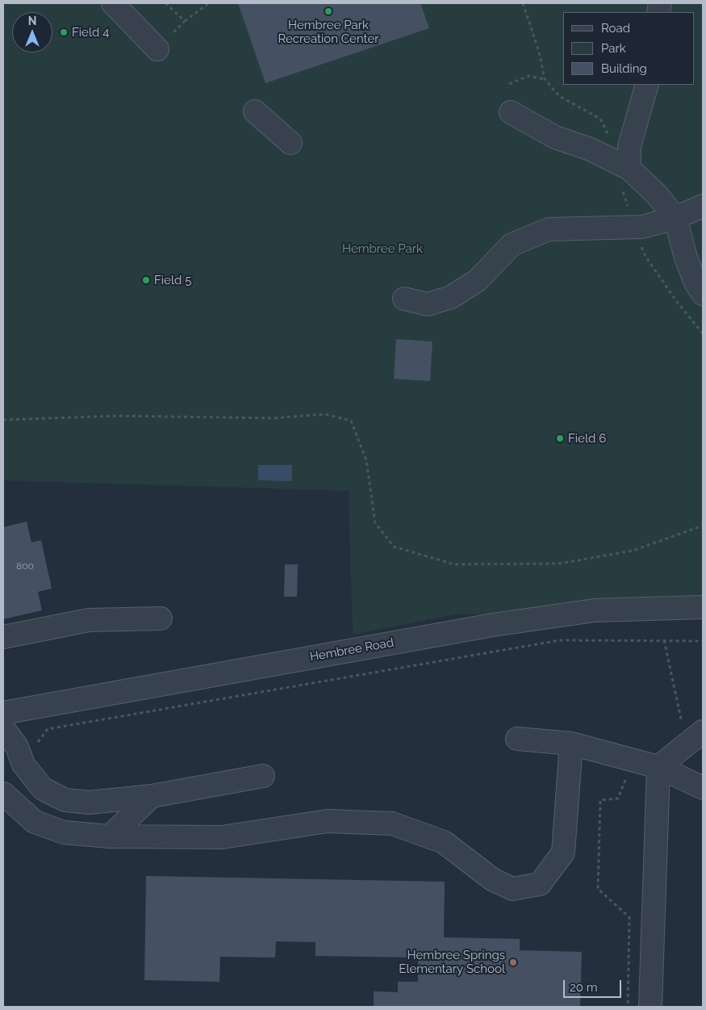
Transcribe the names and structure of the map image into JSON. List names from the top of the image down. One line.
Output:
{"streets":{"street":["Hembree Road"]},"parks":["Hembree Park"],"places":["Hembree Park Recreation Center","Field 4","Field 5","Field 6","Hembree Springs Elementary School"],"house_numbers":["800"],"legend":["Road","Park","Building"],"scale_bar":"20 m","north":"top"}
